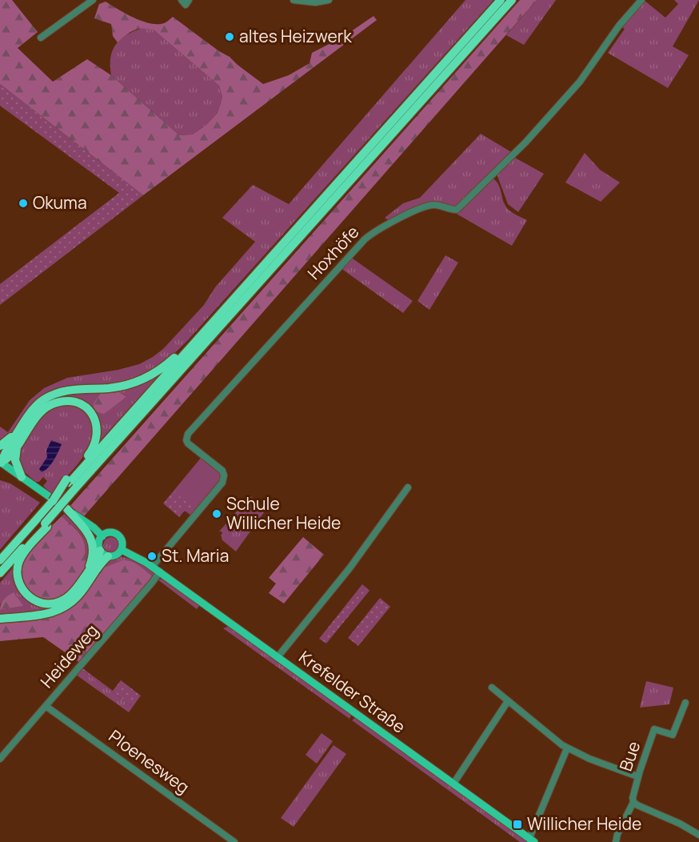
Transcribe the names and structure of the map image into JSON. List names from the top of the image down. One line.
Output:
{"streets":{"main road":["Krefelder Straße"],"street":["Hoxhöfe","Heideweg","Bue","Ploenesweg"]},"crossings":[["Hoxhöfe","Krefelder Straße"],["Heideweg","Krefelder Straße"],["Heideweg","Ploenesweg"]],"places":{"other":["altes Heizwerk","Okuma","Schule Willicher Heide","St. Maria"],"transit":["Willicher Heide"]}}
